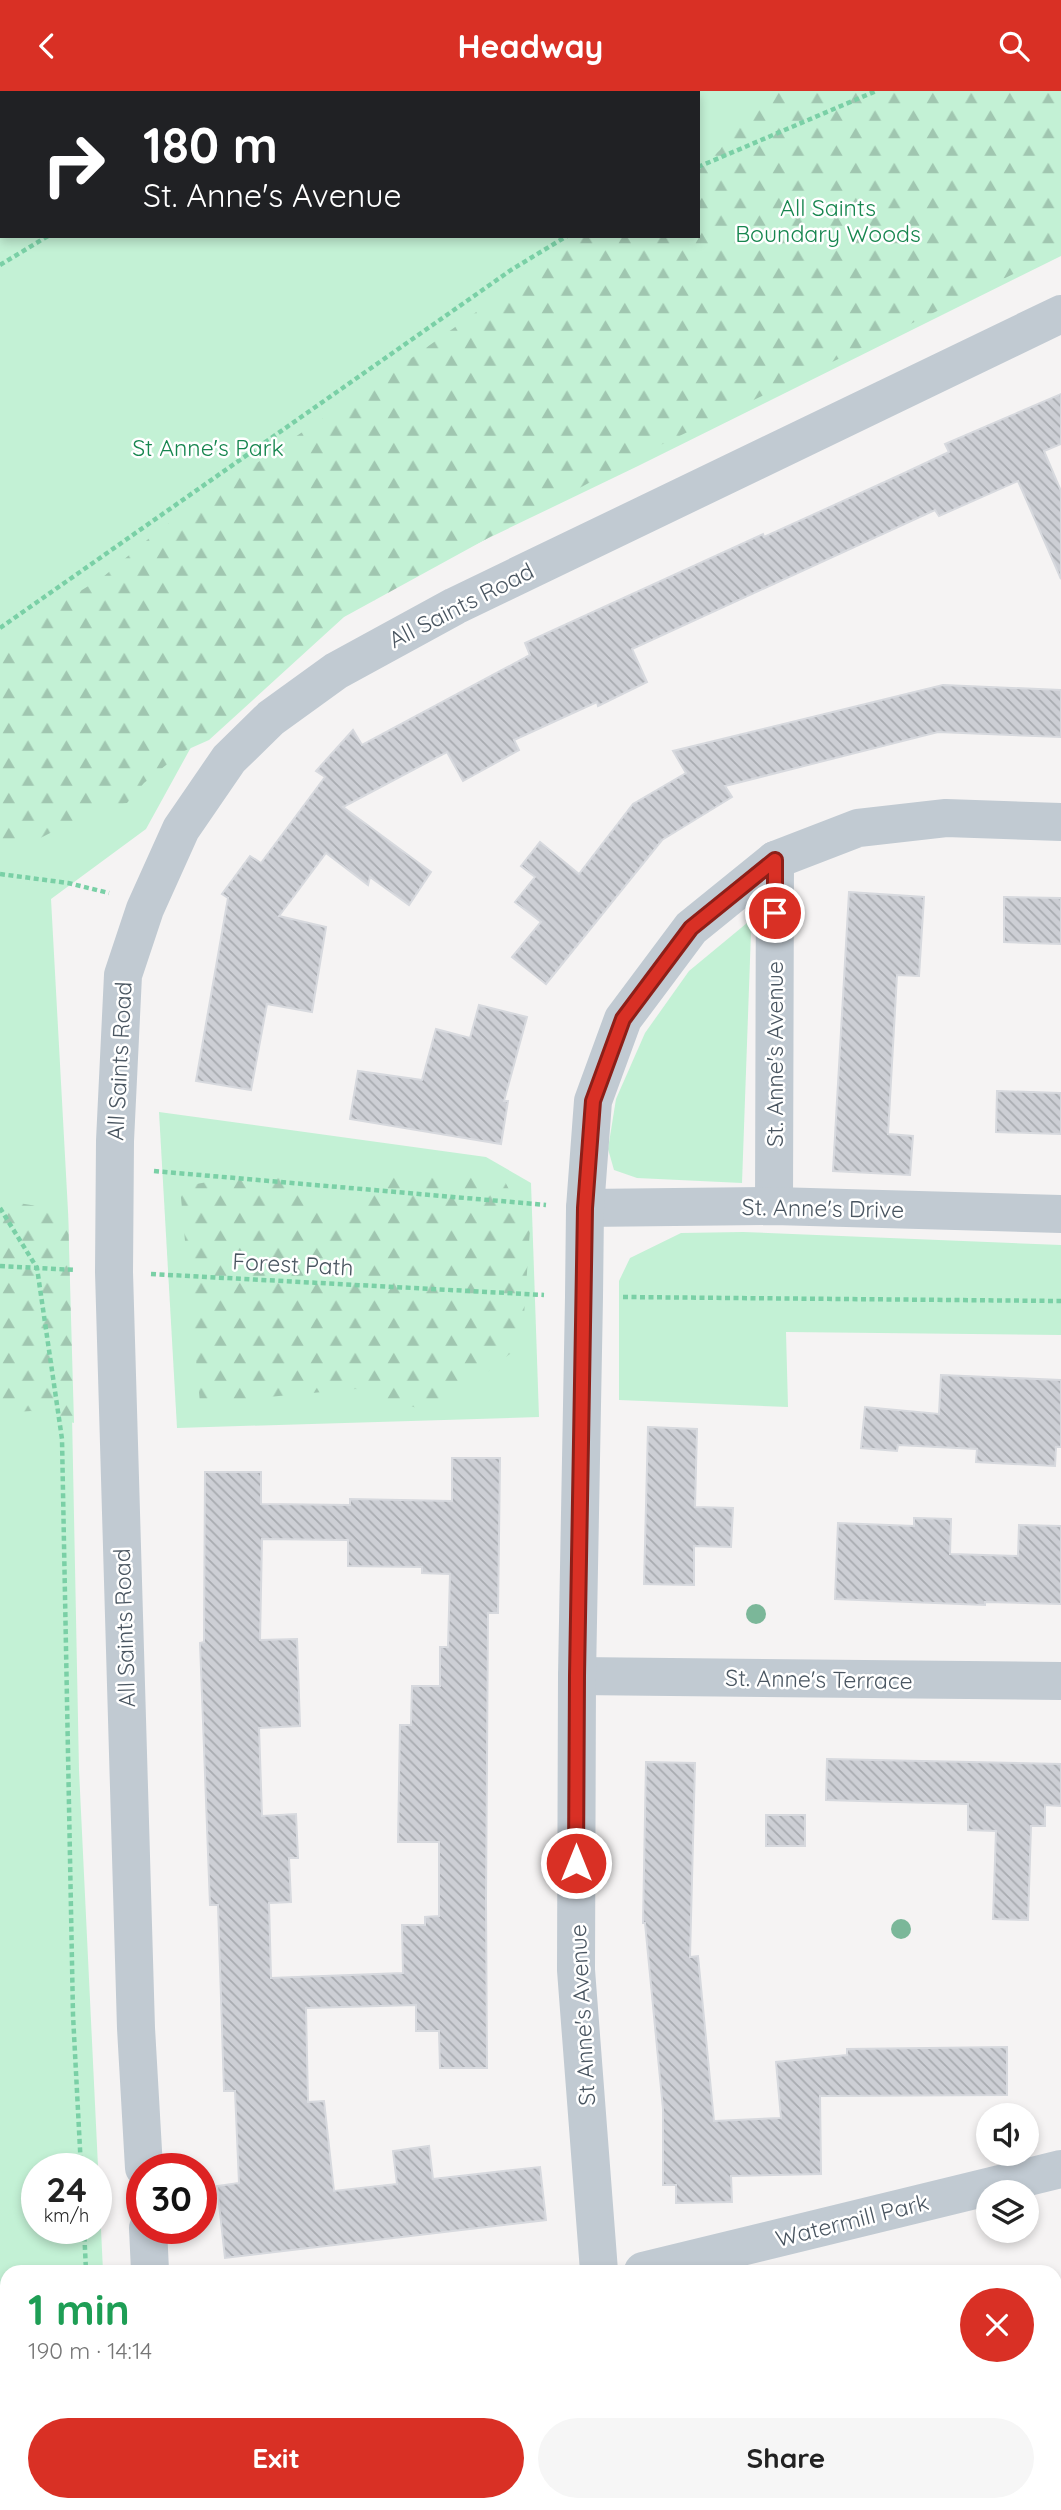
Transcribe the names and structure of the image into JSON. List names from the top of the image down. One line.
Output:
{"streets":{"street":["All Saints Road","St. Anne's Avenue","St. Anne's Drive","St. Anne's Terrace","St Anne's Avenue","Watermill Park"],"path":["Forest Path"]},"crossings":[["All Saints Road","Forest Path"],["St. Anne's Avenue","St. Anne's Drive"],["St. Anne's Avenue","St Anne's Avenue"],["St. Anne's Drive","St Anne's Avenue"],["Forest Path","St Anne's Avenue"],["St. Anne's Terrace","St Anne's Avenue"]],"parks":["All Saints Boundary Woods","St Anne's Park"],"page":{"header":"Headway","turn":["180 m","St. Anne's Avenue"],"speed":"24 km/h","limit":"30","heading":["1 min","190 m · 14:14"],"buttons":["Exit","Share"]}}
